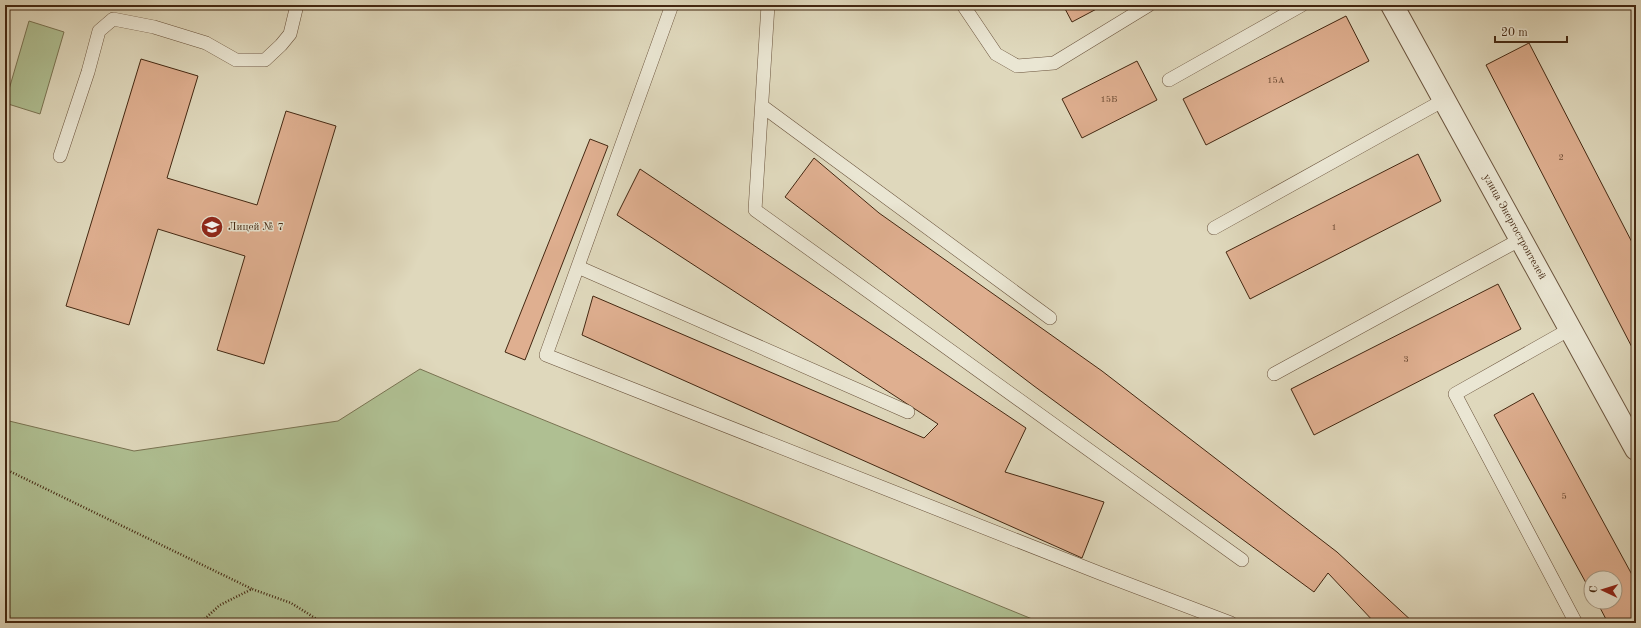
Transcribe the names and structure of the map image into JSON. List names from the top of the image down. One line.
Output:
{"streets":{"street":["улица Энергостроителей"]},"places":{"school or university":["Лицей № 7"]},"house_numbers":["15А","15Б","2","1","3","5"],"scale_bar":"20 m","north":"left"}
